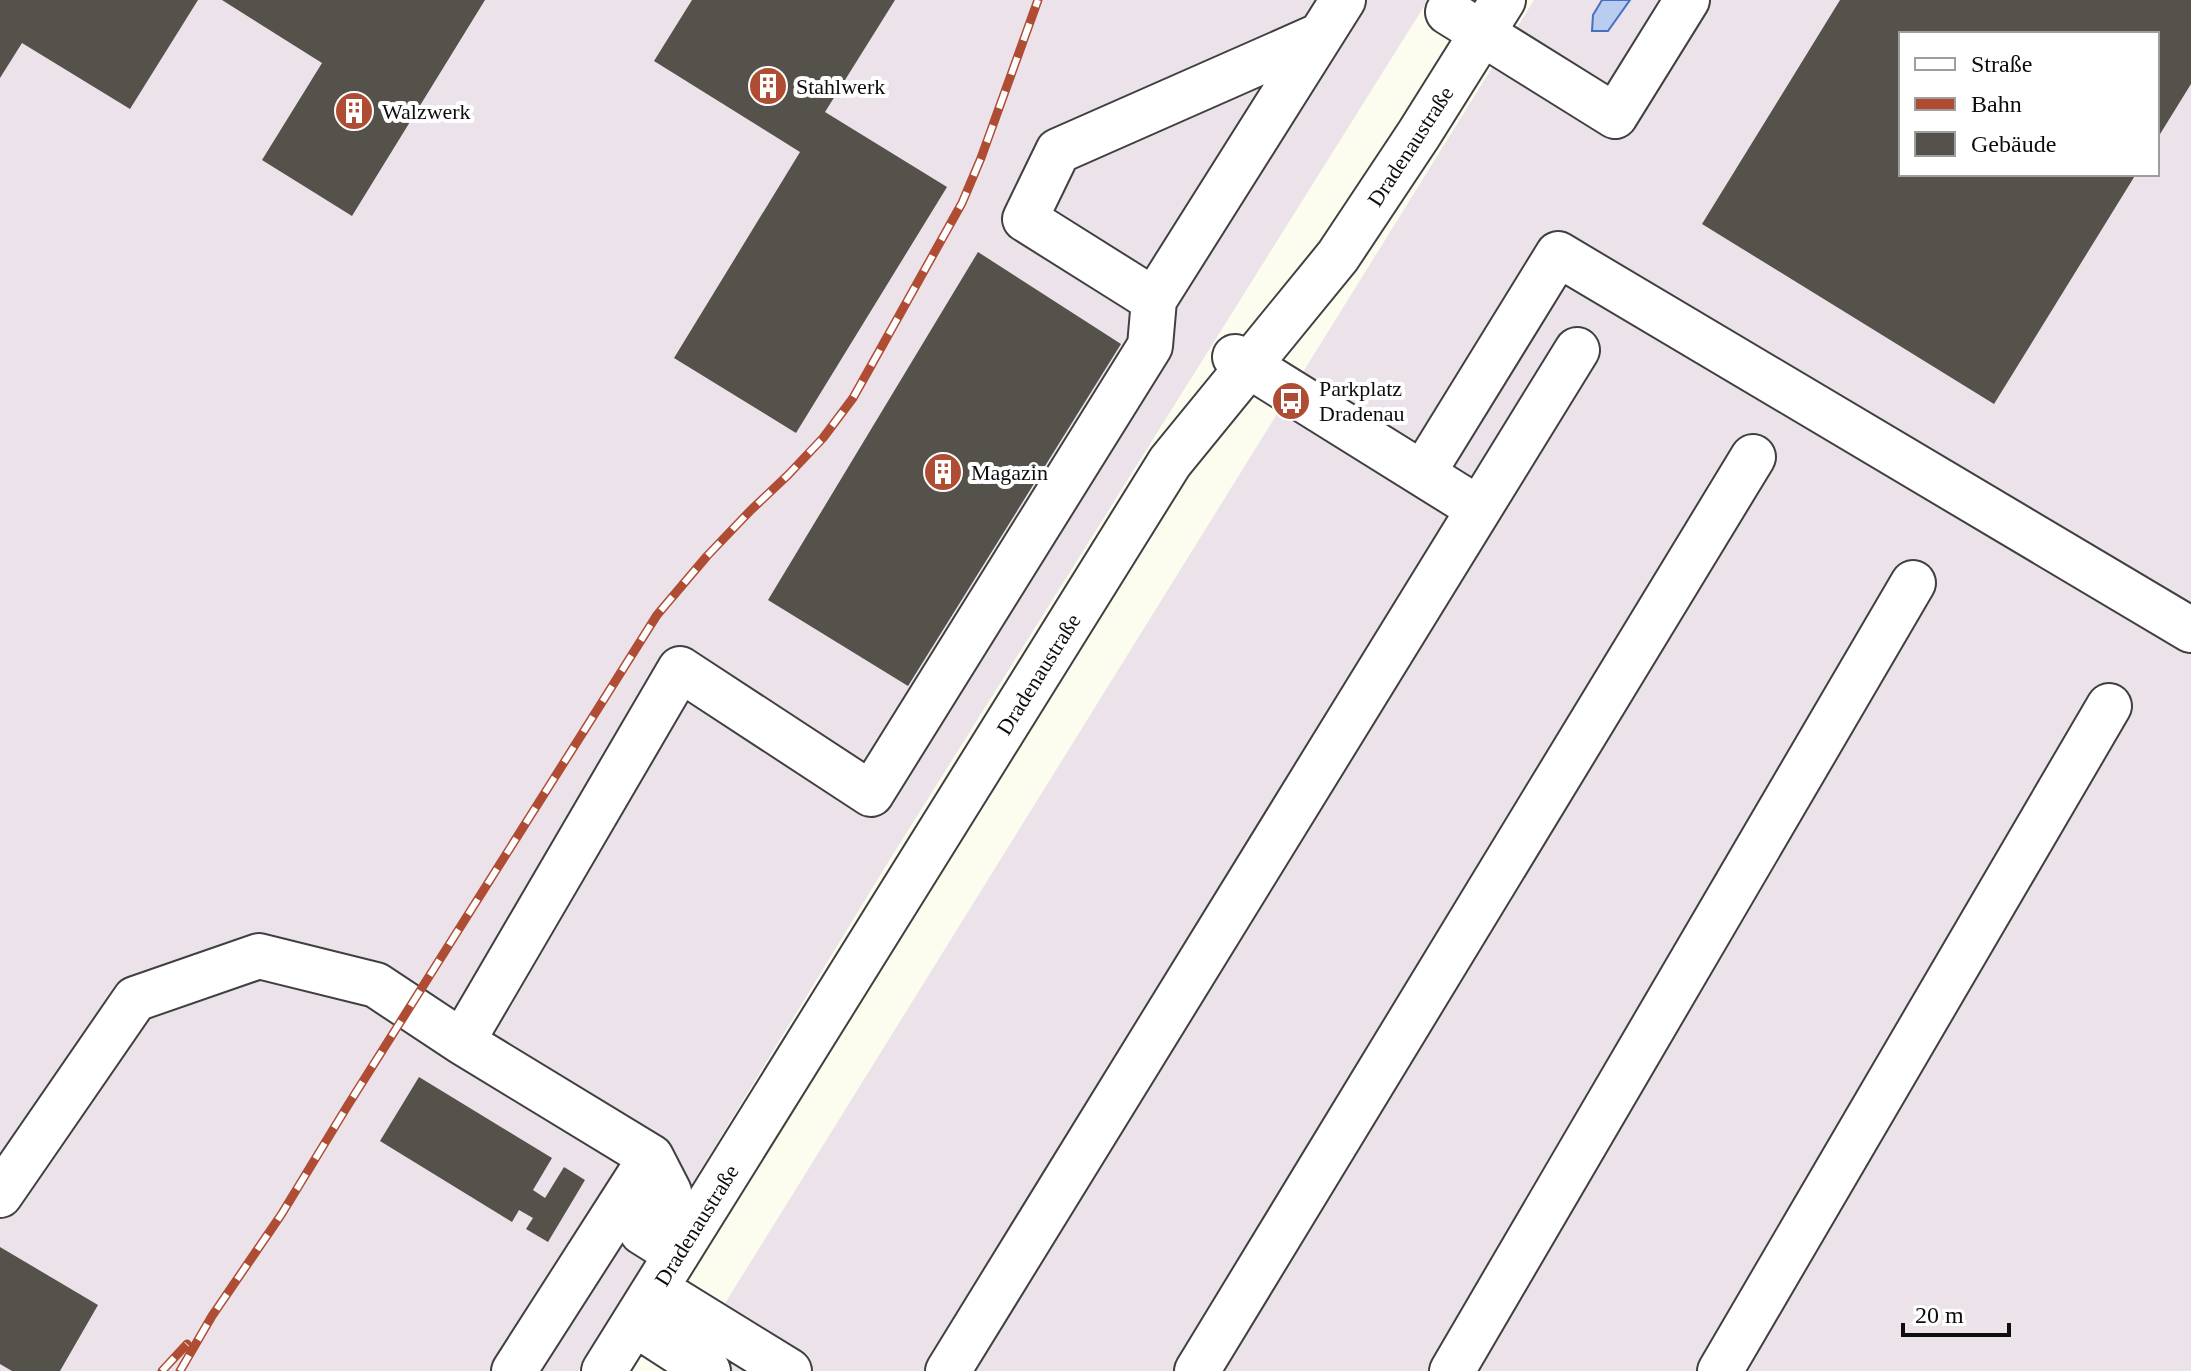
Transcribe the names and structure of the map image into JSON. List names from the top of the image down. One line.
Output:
{"streets":{"street":["Dradenaustraße"]},"places":{"building":["Stahlwerk","Walzwerk","Magazin"],"bus stop":["Parkplatz Dradenau"]},"legend":["Straße","Bahn","Gebäude"],"scale_bar":"20 m"}
